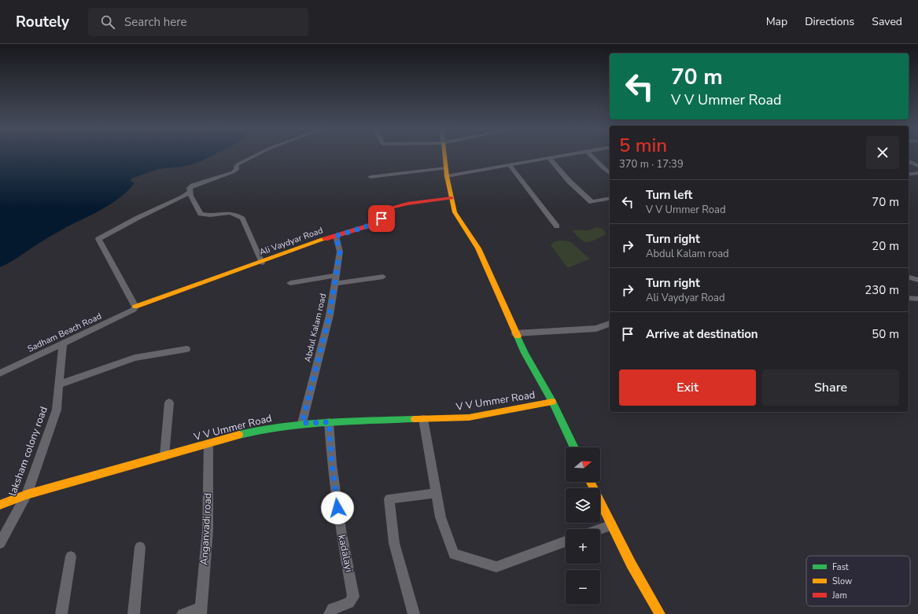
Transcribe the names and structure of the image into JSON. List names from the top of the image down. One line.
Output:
{"streets":{"street":["Ali Vaydyar Road","Abdul Kalam road","Sadham Beach Road","V V Ummer Road","laksham colony road","Anganvadi road","kadalayi"]},"crossings":[["Ali Vaydyar Road","Abdul Kalam road"],["Ali Vaydyar Road","Sadham Beach Road"],["Abdul Kalam road","V V Ummer Road"],["Sadham Beach Road","laksham colony road"],["V V Ummer Road","laksham colony road"],["V V Ummer Road","Anganvadi road"],["V V Ummer Road","kadalayi"]],"legend":["Fast","Slow","Jam"],"north":"right","page":{"header":"Routely","search":"Search here","nav":["Map","Directions","Saved"],"turn":["70 m","V V Ummer Road"],"heading":["5 min","370 m · 17:39"],"list":[{"name":"Turn left","note":"V V Ummer Road","value":"70 m"},{"name":"Turn right","note":"Abdul Kalam road","value":"20 m"},{"name":"Turn right","note":"Ali Vaydyar Road","value":"230 m"},{"name":"Arrive at destination","value":"50 m"}],"buttons":["Exit","Share"],"map_buttons":["+","−"]}}
